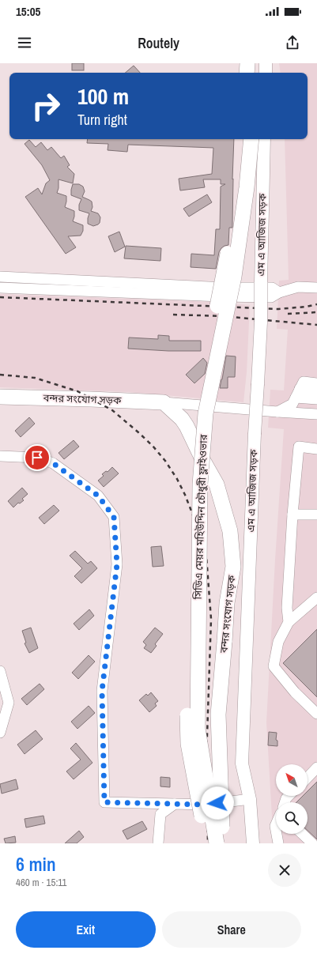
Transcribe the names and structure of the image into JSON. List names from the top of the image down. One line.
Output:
{"streets":{"highway":["বন্দর সংযোগ সড়ক","সিডিএ মেয়র মহিউদ্দিন চৌধুরী ফ্লাইওভার"],"main road":["এম এ আজিজ সড়ক"]},"north":"top left","page":{"status":"15:05","header":"Routely","turn":["100 m","Turn right"],"heading":["6 min","460 m · 15:11"],"buttons":["Exit","Share"]}}
